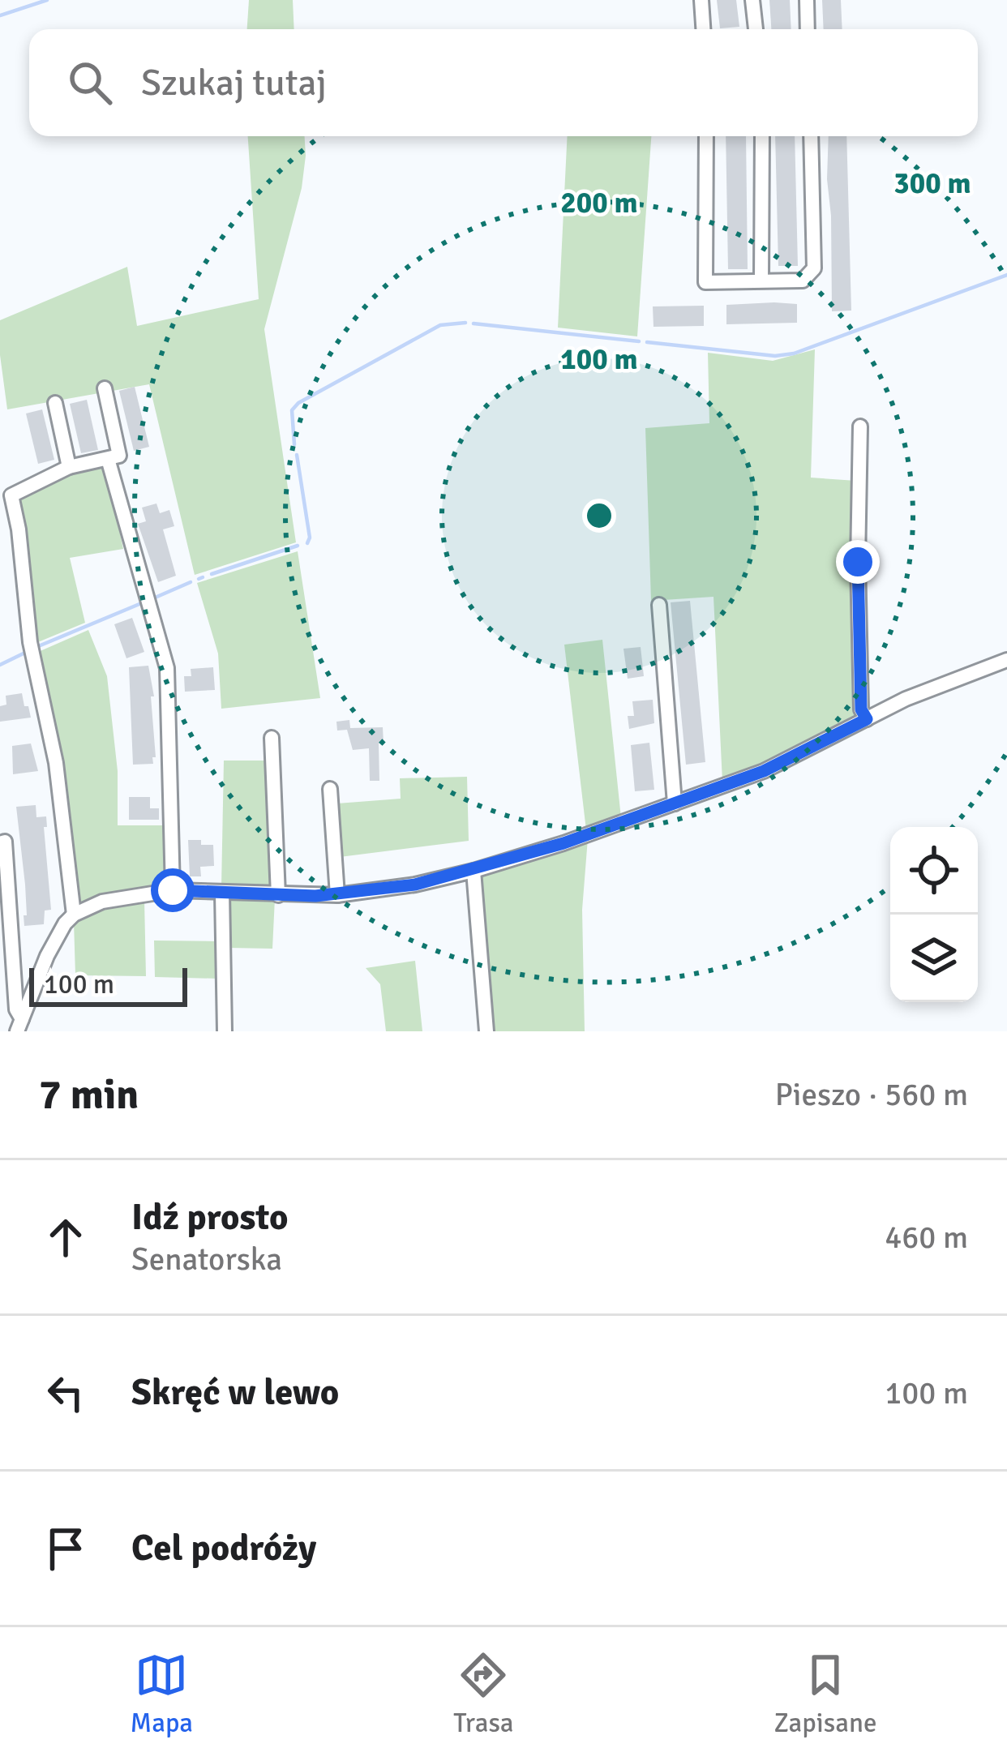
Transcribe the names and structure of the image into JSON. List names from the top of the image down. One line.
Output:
{"scale_bar":"100 m","page":{"search":"Szukaj tutaj","scale":"100 m","heading":["7 min","Pieszo · 560 m"],"list":[["Idź prosto","Senatorska","460 m"],["Skręć w lewo","100 m"],"Cel podróży"],"nav":["Mapa","Trasa","Zapisane"]},"rings":["300 m","200 m","100 m"]}
